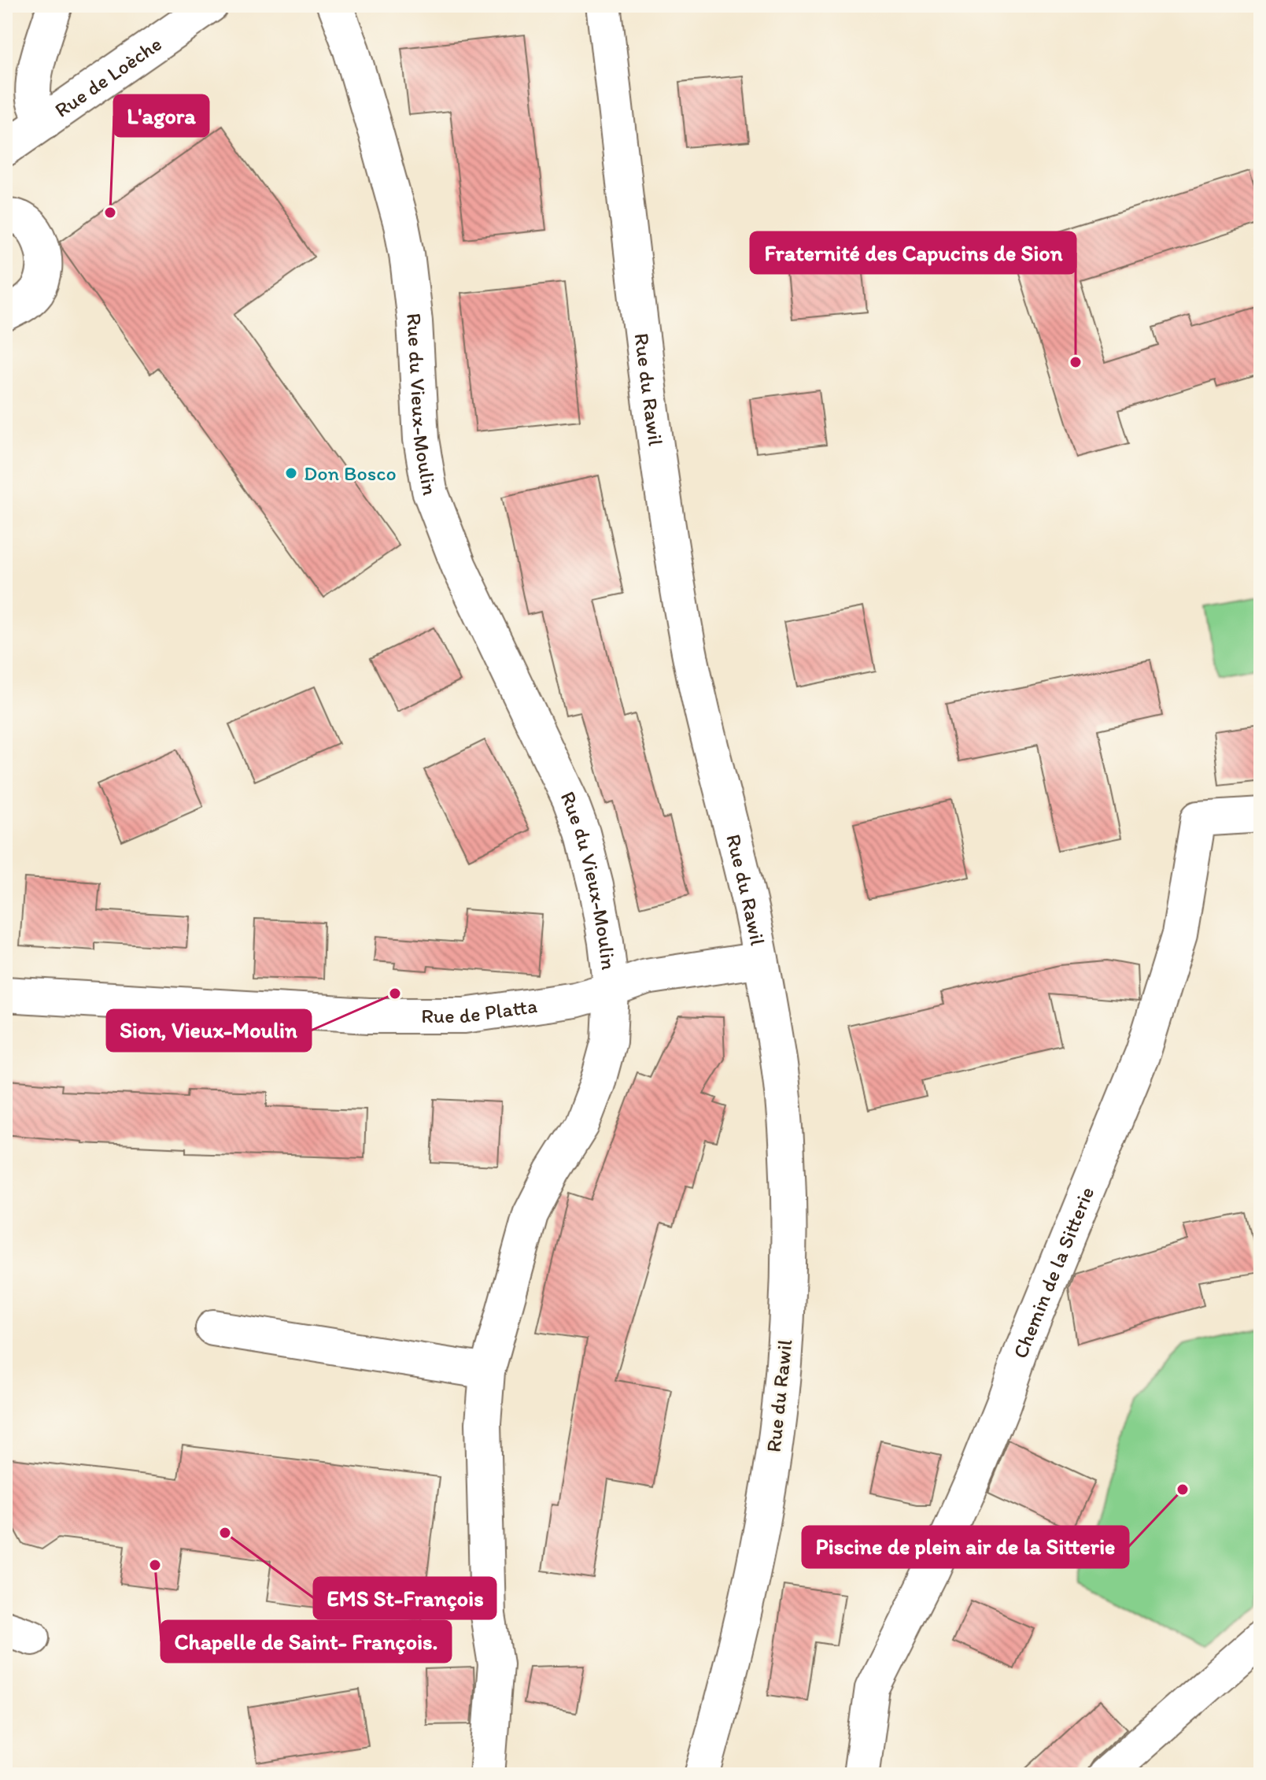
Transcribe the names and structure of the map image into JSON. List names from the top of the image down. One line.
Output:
{"streets":{"street":["Rue de Loèche","Rue du Rawil","Rue du Vieux-Moulin","Rue de Platta","Chemin de la Sitterie"]},"crossings":[["Rue du Rawil","Rue de Platta"],["Rue du Vieux-Moulin","Rue de Platta"]],"places":["L'agora","Fraternité des Capucins de Sion","Don Bosco","Sion, Vieux-Moulin","Piscine de plein air de la Sitterie","EMS St-François","Chapelle de Saint- François."]}
